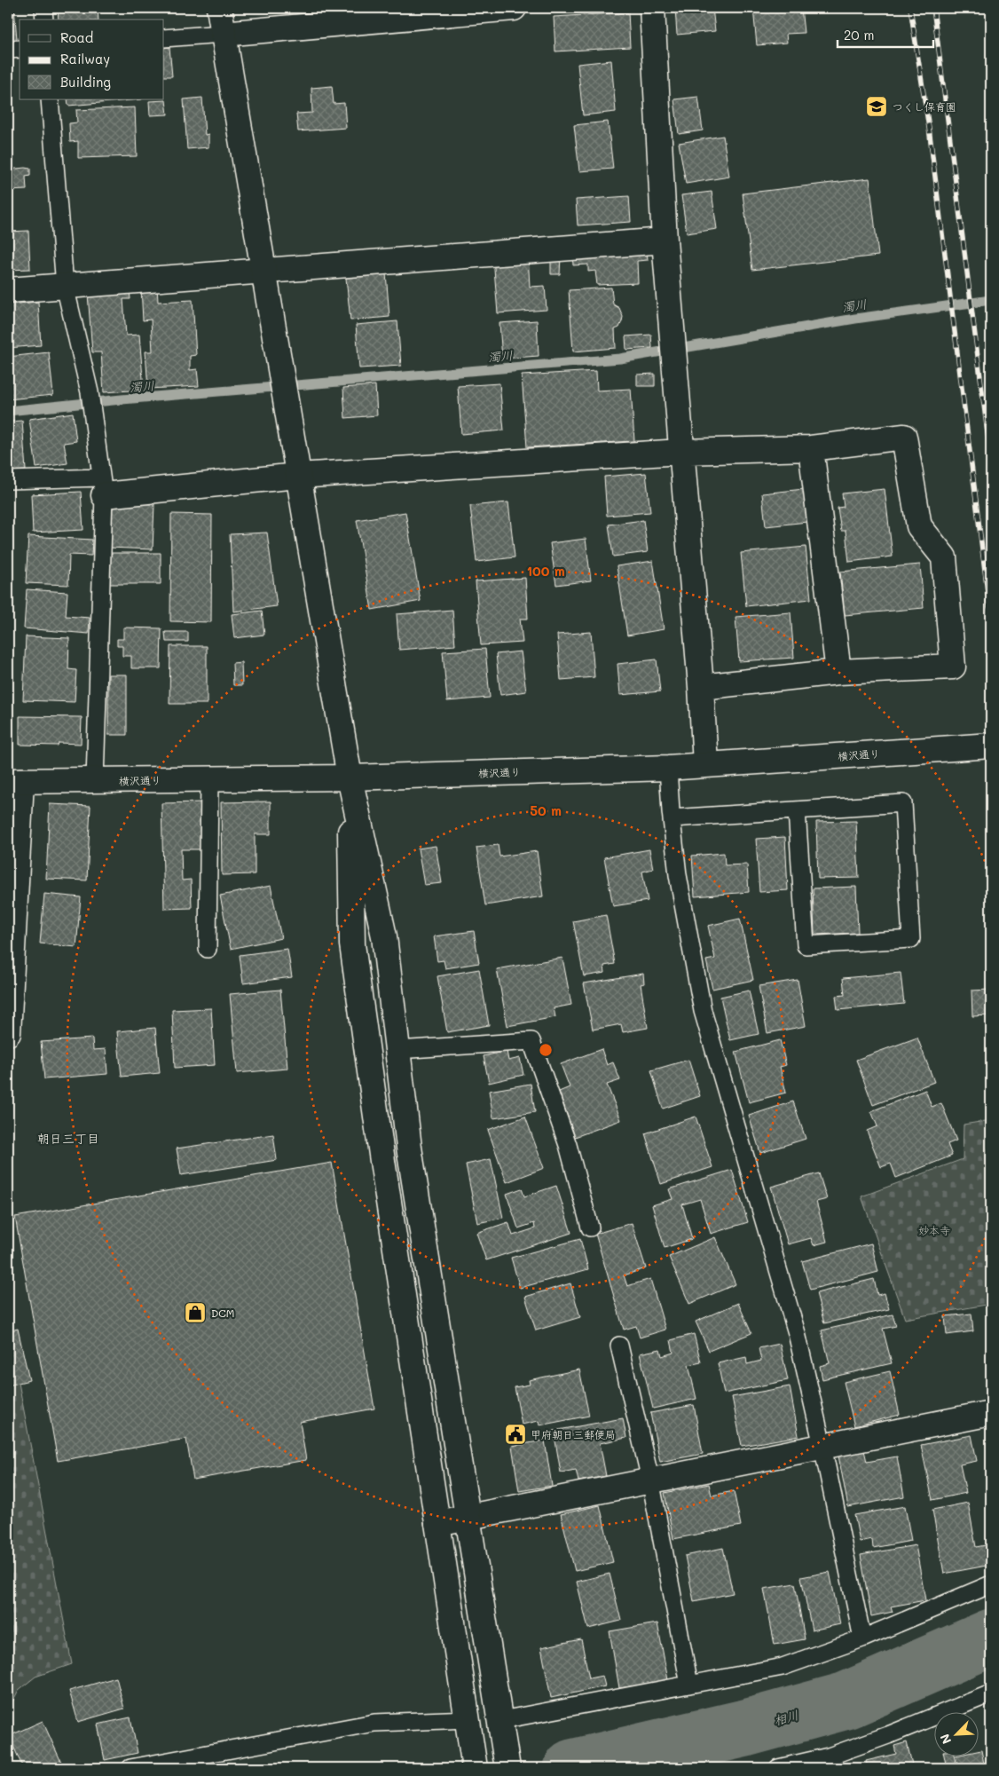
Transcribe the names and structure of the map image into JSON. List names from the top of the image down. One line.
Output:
{"streets":{"street":["横沢通り"]},"districts":["朝日三丁目"],"water":["濁川","相川"],"parks":["妙本寺"],"places":{"school or university":["つくし保育園"],"shop":["DCM"],"public building":["甲府朝日三郵便局"]},"legend":["Road","Railway","Building"],"scale_bar":"20 m","north":"bottom left","rings":["100 m","50 m"]}
